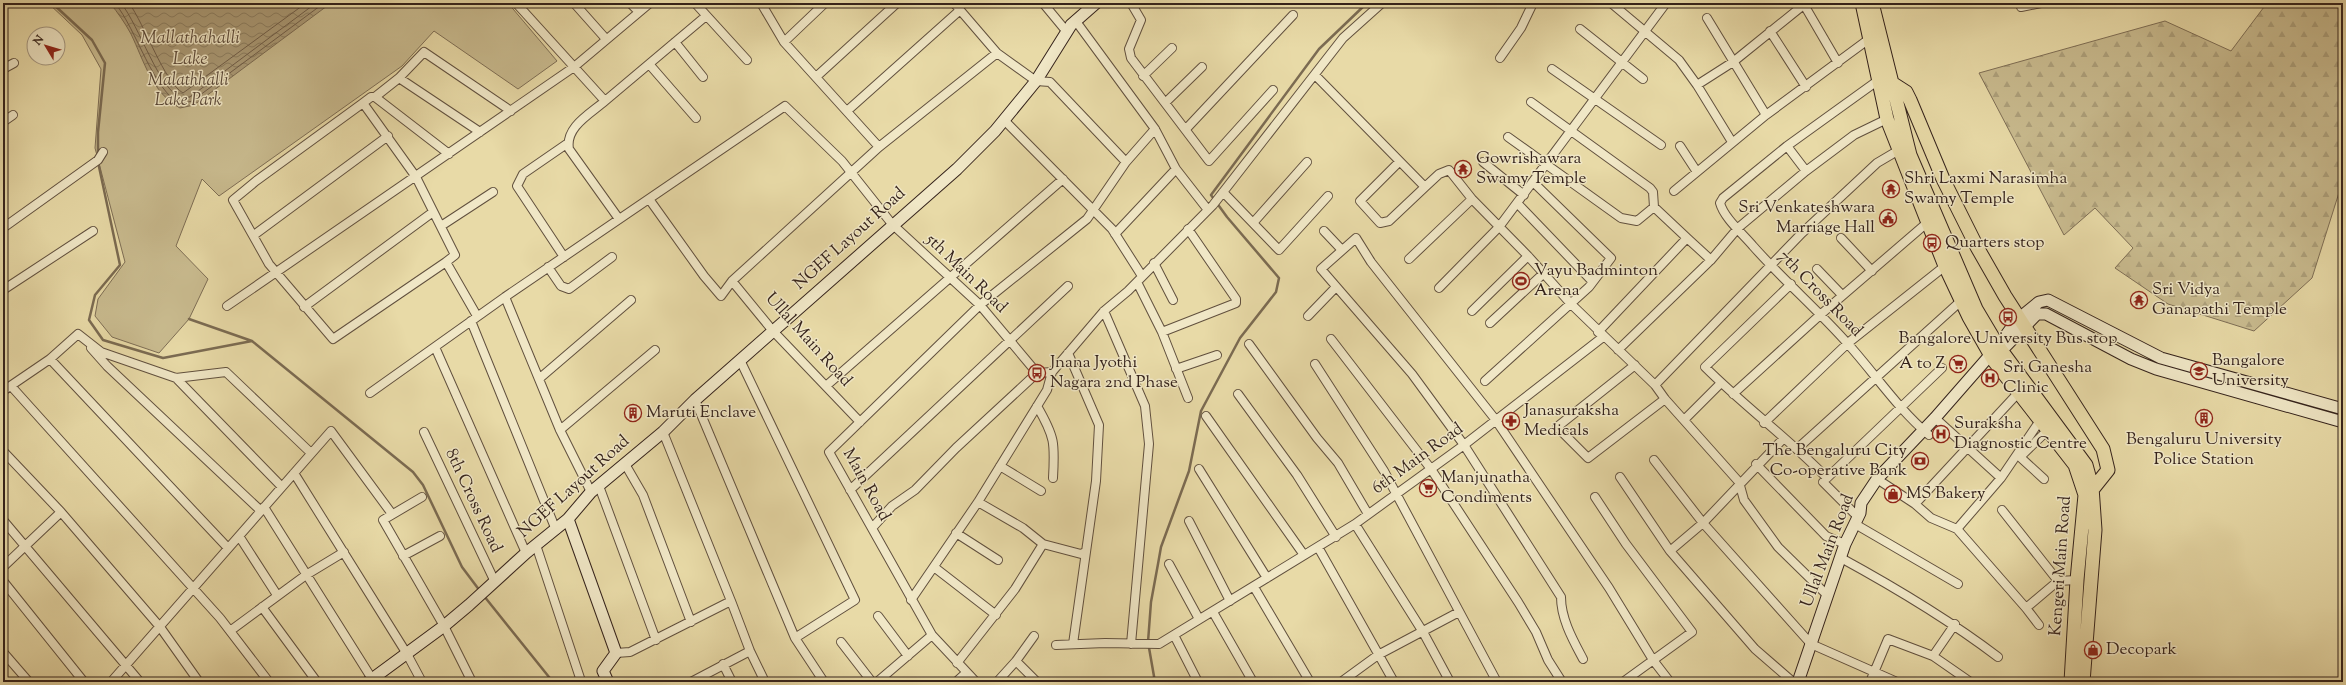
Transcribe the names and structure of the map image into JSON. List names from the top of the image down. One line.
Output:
{"streets":{"main road":["Kengeri Main Road"],"street":["NGEF Layout Road","5th Main Road","7th Cross Road","Ullal Main Road","6th Main Road","Main Road","8th Cross Road"]},"crossings":[["NGEF Layout Road","5th Main Road"],["NGEF Layout Road","Ullal Main Road"],["NGEF Layout Road","8th Cross Road"],["7th Cross Road","Ullal Main Road"],["7th Cross Road","Kengeri Main Road"],["Ullal Main Road","Main Road"],["Ullal Main Road","Kengeri Main Road"]],"water":["Mallathahalli Lake"],"parks":["Malathhalli Lake Park"],"places":{"temple":["Gowrishawara Swamy Temple","Shri Laxmi Narasimha Swamy Temple","Sri Vidya Ganapathi Temple"],"public building":["Sri Venkateshwara Marriage Hall"],"bus stop":["Quarters stop","Bangalore University Bus stop","Jnana Jyothi Nagara 2nd Phase"],"sports":["Vayu Badminton Arena"],"supermarket":["A to Z","Manjunatha Condiments"],"school or university":["Bangalore University"],"hospital":["Sri Ganesha Clinic","Suraksha Diagnostic Centre"],"building":["Maruti Enclave","Bengaluru University Police Station"],"pharmacy":["Janasuraksha Medicals"],"bank":["The Bengaluru City Co-operative Bank"],"shop":["MS Bakery","Decopark"]},"north":"top left"}
